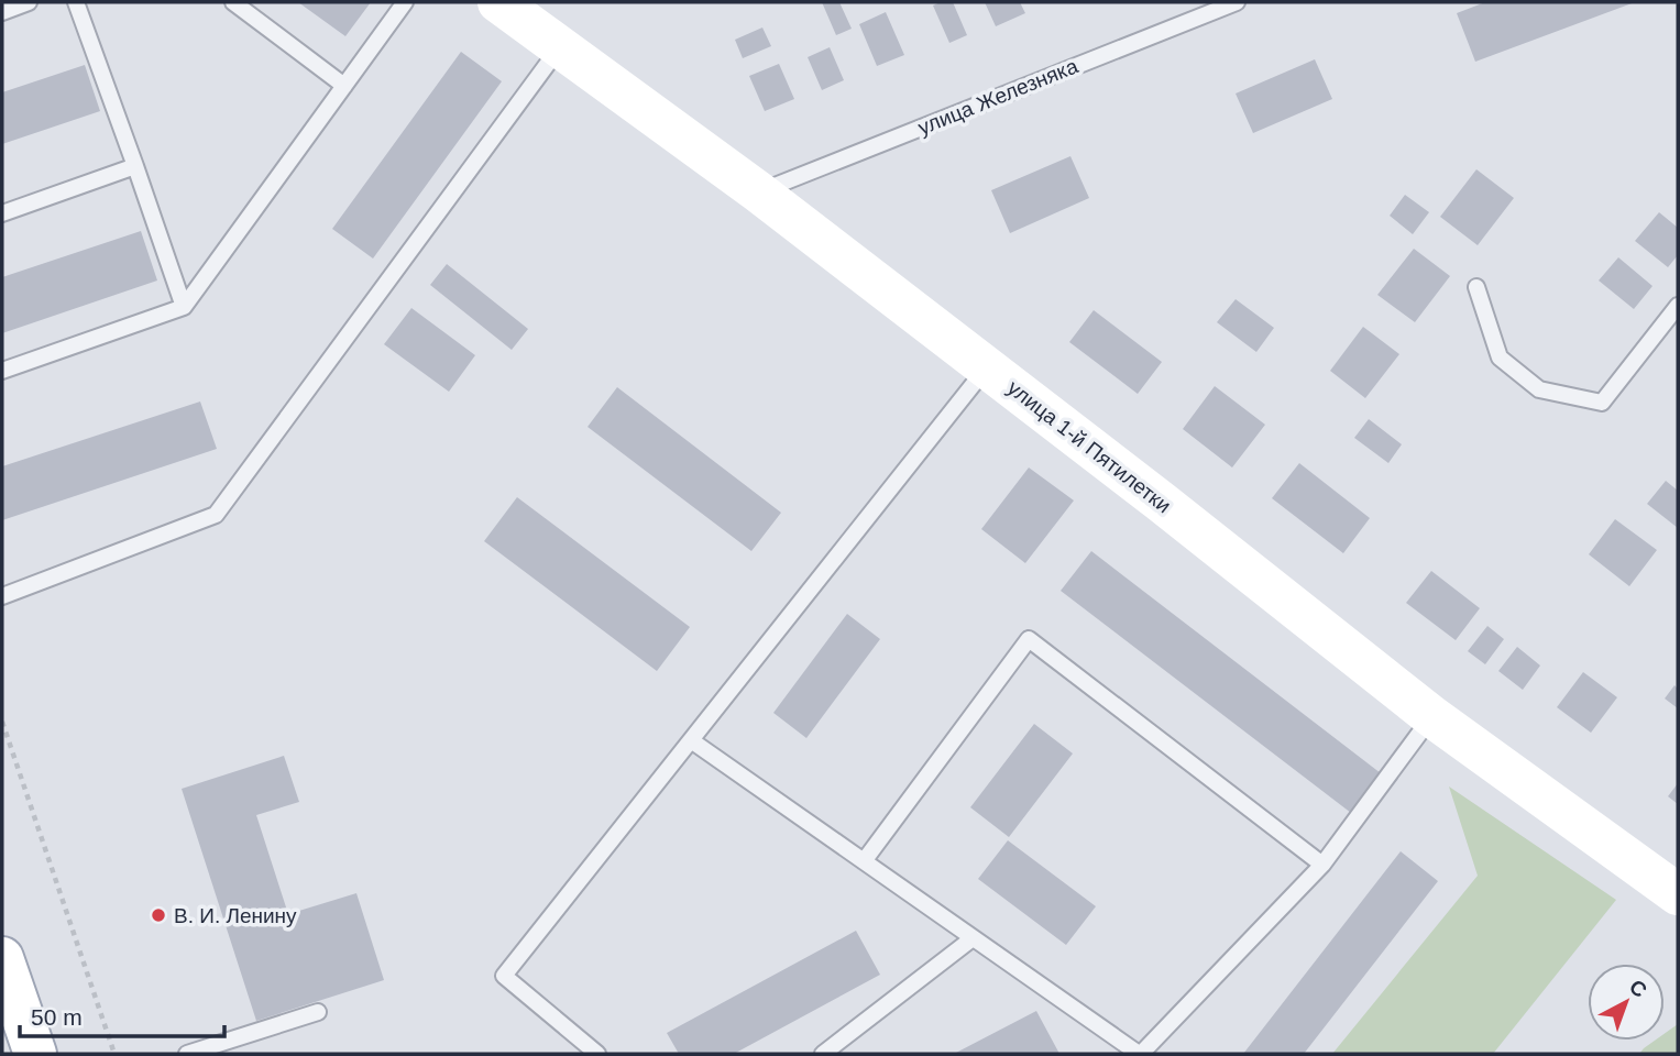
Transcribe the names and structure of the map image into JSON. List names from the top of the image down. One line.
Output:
{"streets":{"main road":["улица 1-й Пятилетки"],"lane":["улица Железняка"]},"crossings":[["улица Железняка","улица 1-й Пятилетки"]],"places":["В. И. Ленину"],"scale_bar":"50 m","north":"top right"}
